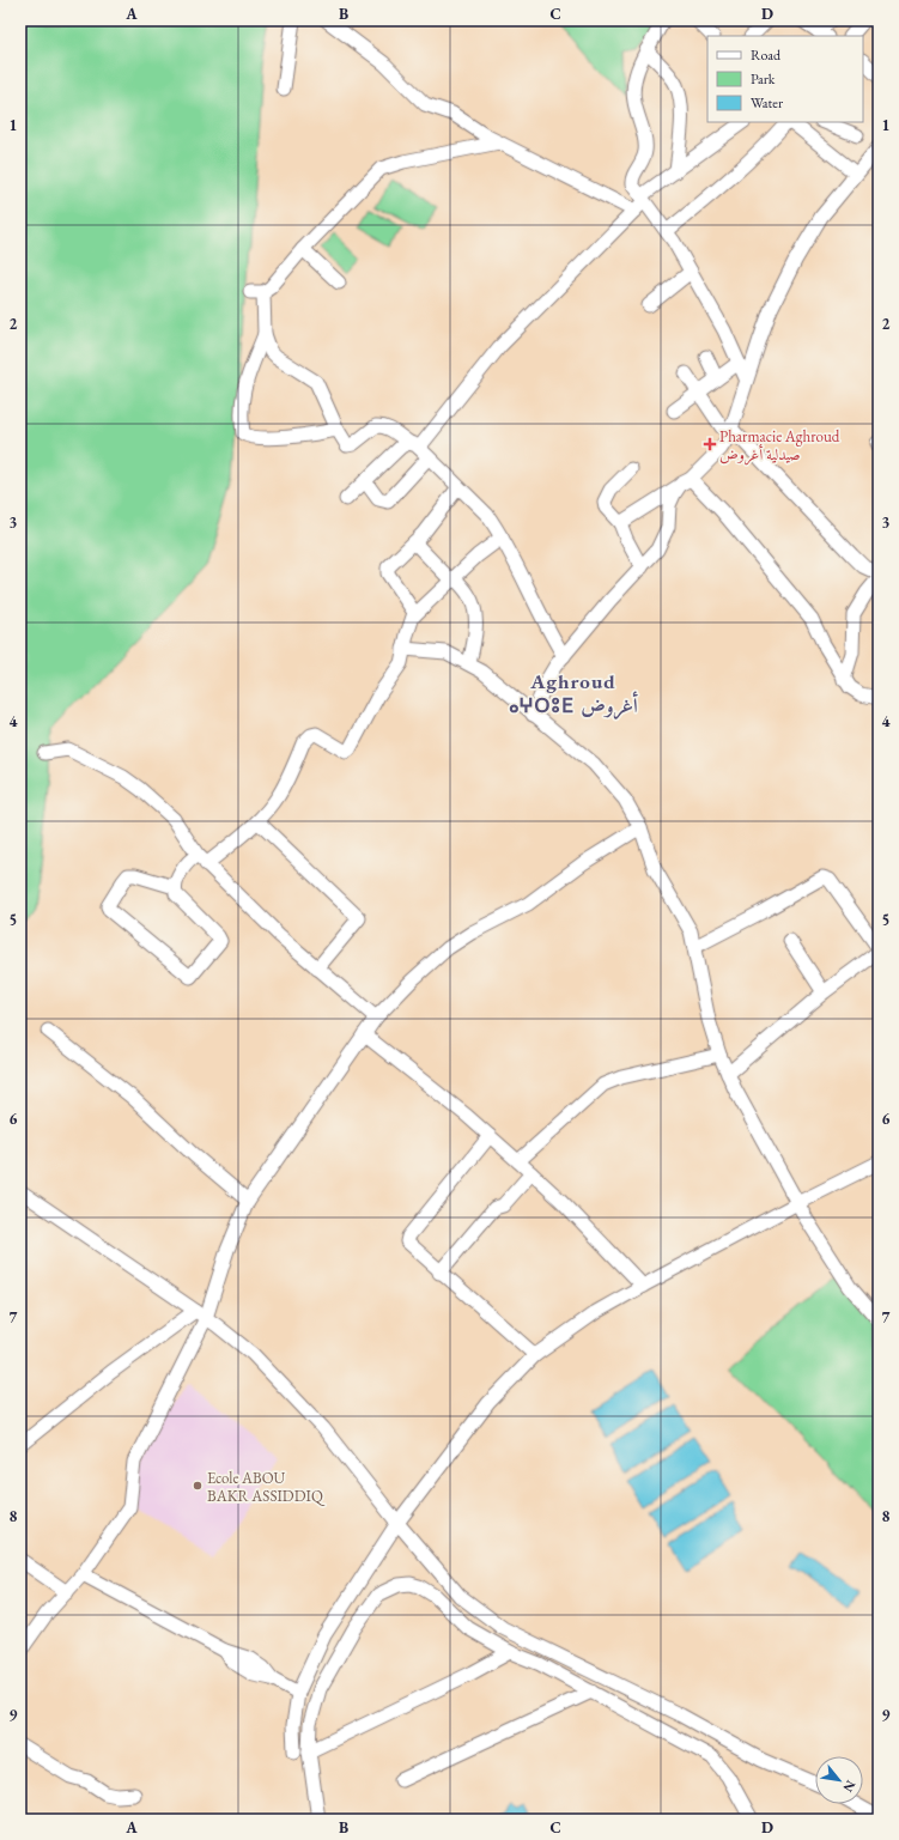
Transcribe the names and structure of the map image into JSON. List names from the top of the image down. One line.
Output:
{"districts":["Aghroud ⴰⵖⵔⵓⴹ أغروض"],"places":{"health":["Pharmacie Aghroud صيدلية أغروض"],"other":["Ecole ABOU BAKR ASSIDDIQ"]},"legend":["Road","Park","Water"],"north":"bottom right","grid":{"columns":["A","B","C","D"],"rows":["1","2","3","4","5","6","7","8","9"]}}
